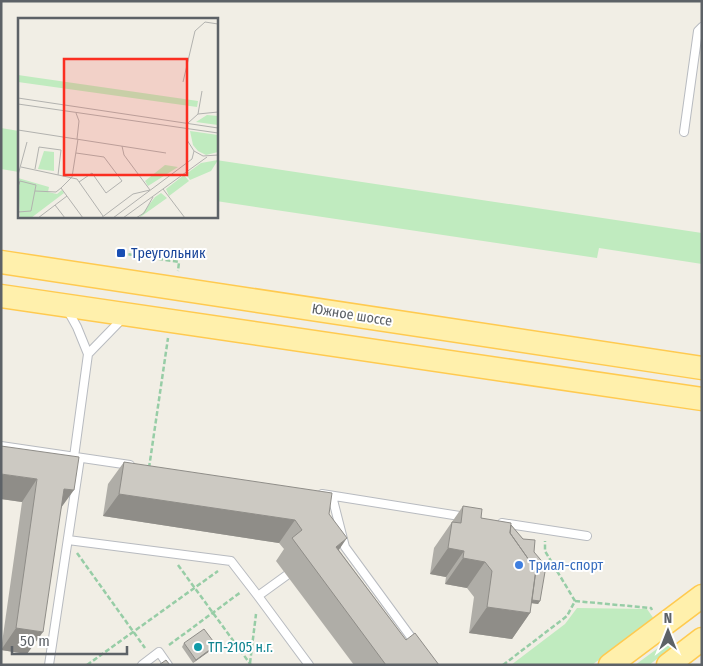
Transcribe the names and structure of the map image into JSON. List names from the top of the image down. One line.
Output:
{"streets":{"main road":["Южное шоссе"]},"places":{"transit":["Треугольник"],"other":["Триал-спорт","ТП-2105 н.г."]},"scale_bar":"50 m","north":"top"}
